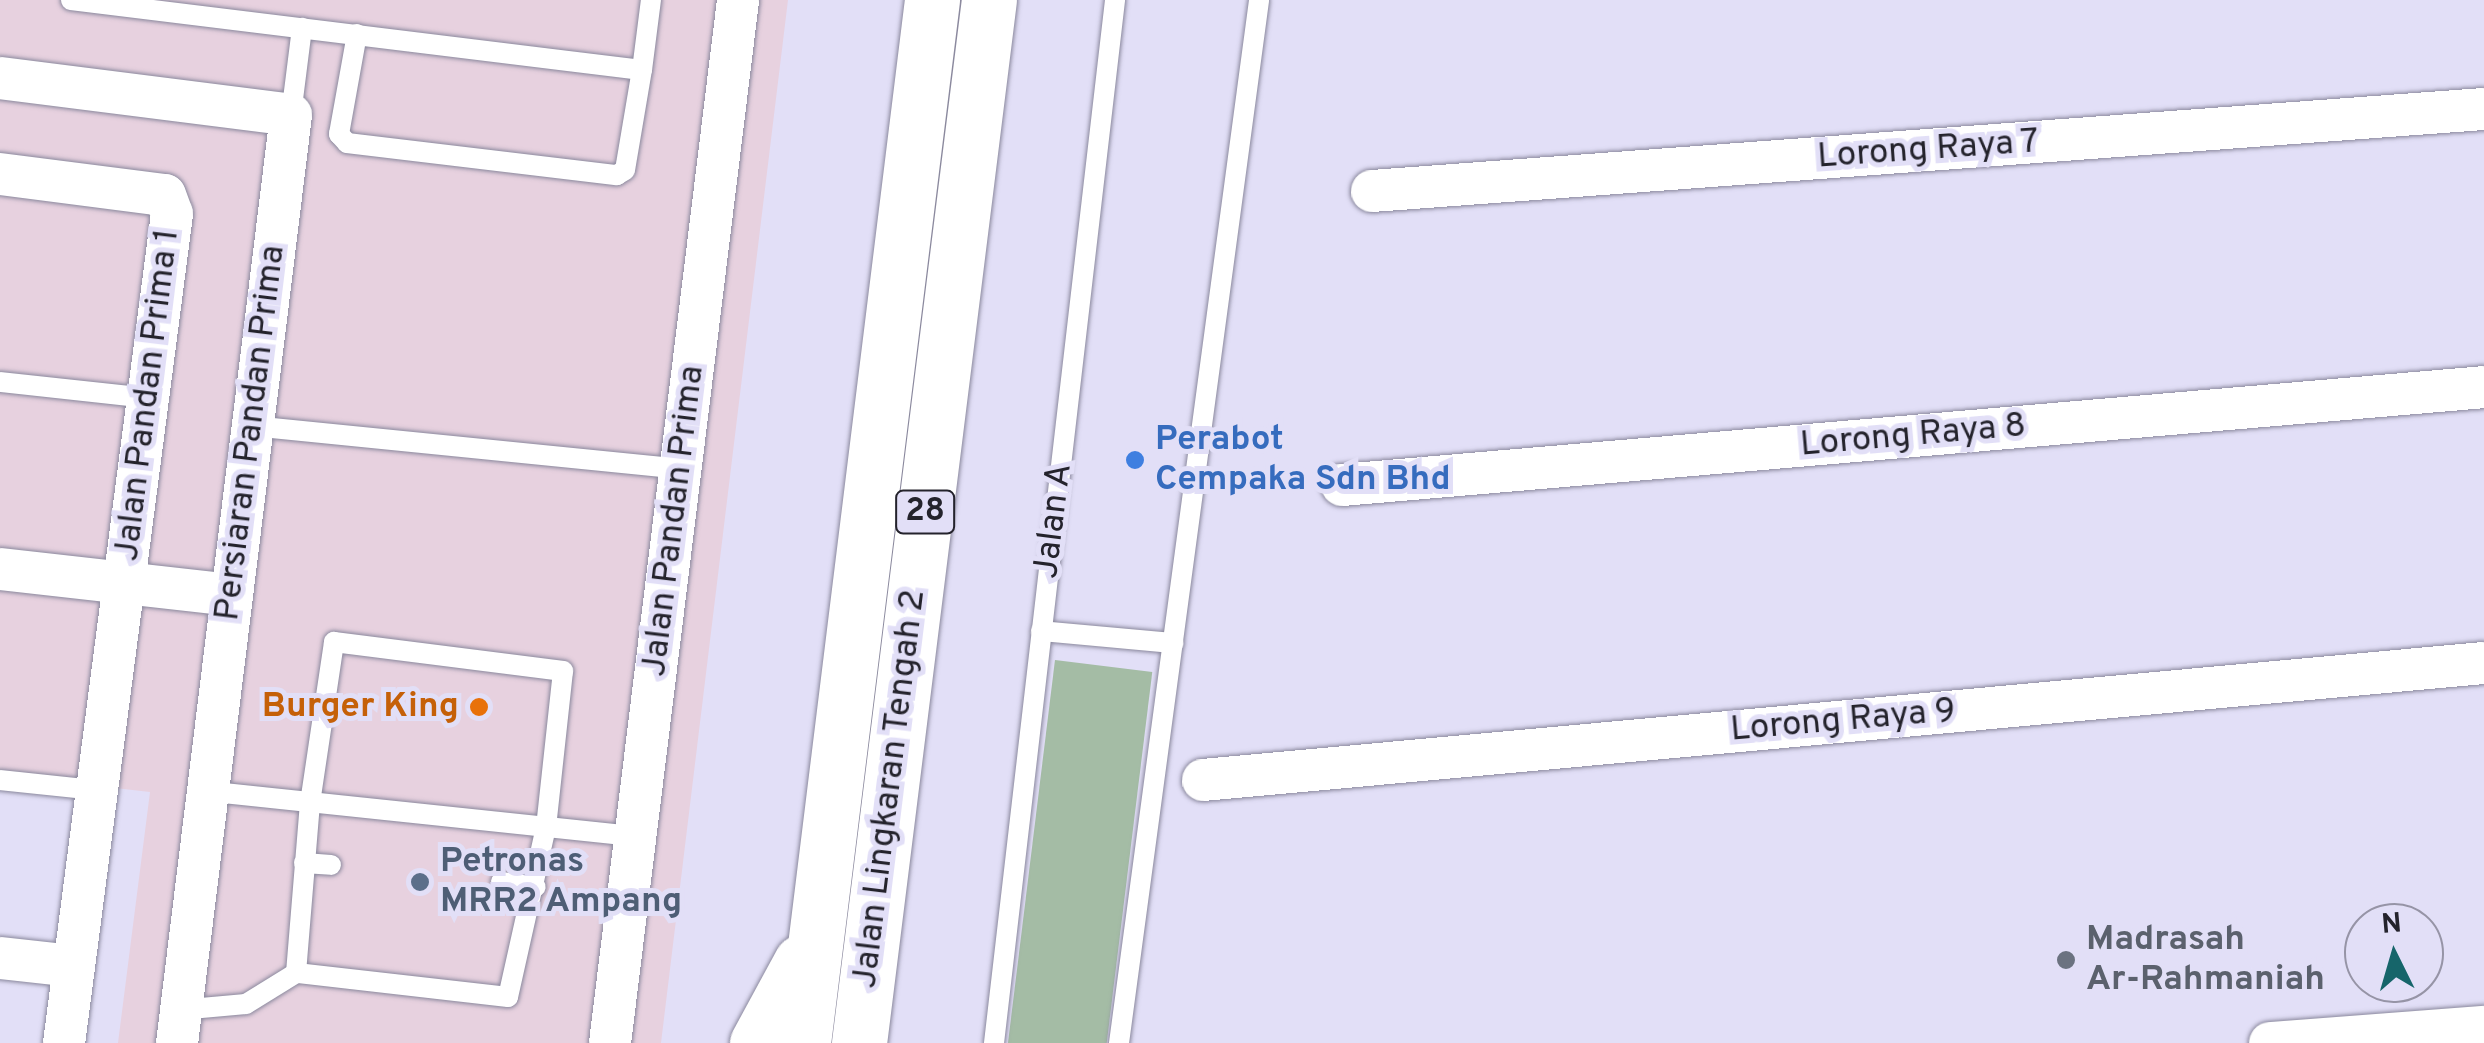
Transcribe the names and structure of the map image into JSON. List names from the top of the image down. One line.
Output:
{"streets":{"highway":["28","Jalan Lingkaran Tengah 2"],"street":["Lorong Raya 7","Jalan Pandan Prima 1","Persiaran Pandan Prima","Lorong Raya 8","Jalan Pandan Prima","Lorong Raya 9"],"lane":["Jalan A"]},"places":["Perabot Cempaka Sdn Bhd","Burger King","Petronas MRR2 Ampang","Madrasah Ar-Rahmaniah"],"north":"top"}
